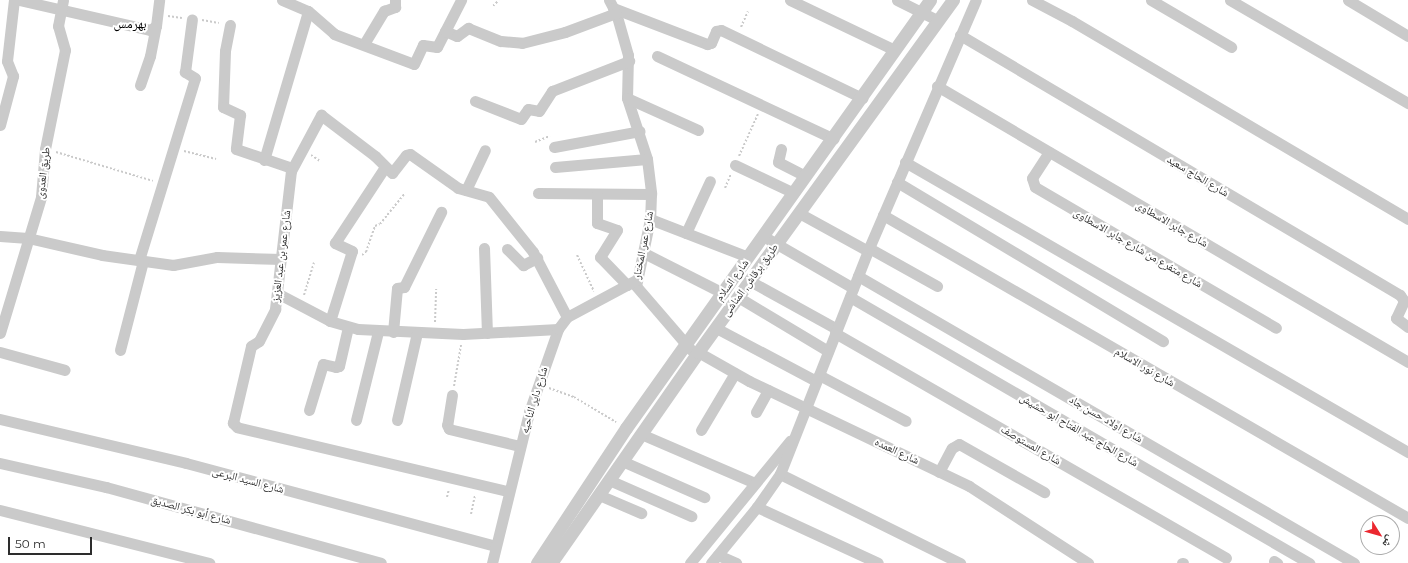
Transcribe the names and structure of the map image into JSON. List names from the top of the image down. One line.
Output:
{"streets":{"street":["طريق العدوى","شارع الحاج سعيد","شارع جابر الاسطاوى","شارع عمر المختار","شارع متفرع من شارع جابر الاسطاوى","شارع عمر بن عبد العزيز","شارع السلام","طريق برقاش, المناشى","شارع نور الاسلام","شارع داير الناحيه","شارع اولاد حسن جاد","شارع الحاج عبد الفتاح ابو حشيش","شارع المستوصف","شارع العمده","شارع السيد البرعى","شارع أبو بكر الصديق"]},"crossings":[["شارع جابر الاسطاوى","شارع متفرع من شارع جابر الاسطاوى"],["شارع عمر المختار","شارع السلام"],["شارع عمر المختار","طريق برقاش, المناشى"],["شارع عمر المختار","شارع داير الناحيه"],["شارع عمر المختار","شارع العمده"],["شارع السلام","شارع الحاج عبد الفتاح ابو حشيش"],["طريق برقاش, المناشى","شارع الحاج عبد الفتاح ابو حشيش"],["طريق برقاش, المناشى","شارع المستوصف"],["طريق برقاش, المناشى","شارع العمده"],["شارع داير الناحيه","شارع السيد البرعى"]],"districts":["بهرمس"],"scale_bar":"50 m","north":"bottom right"}
